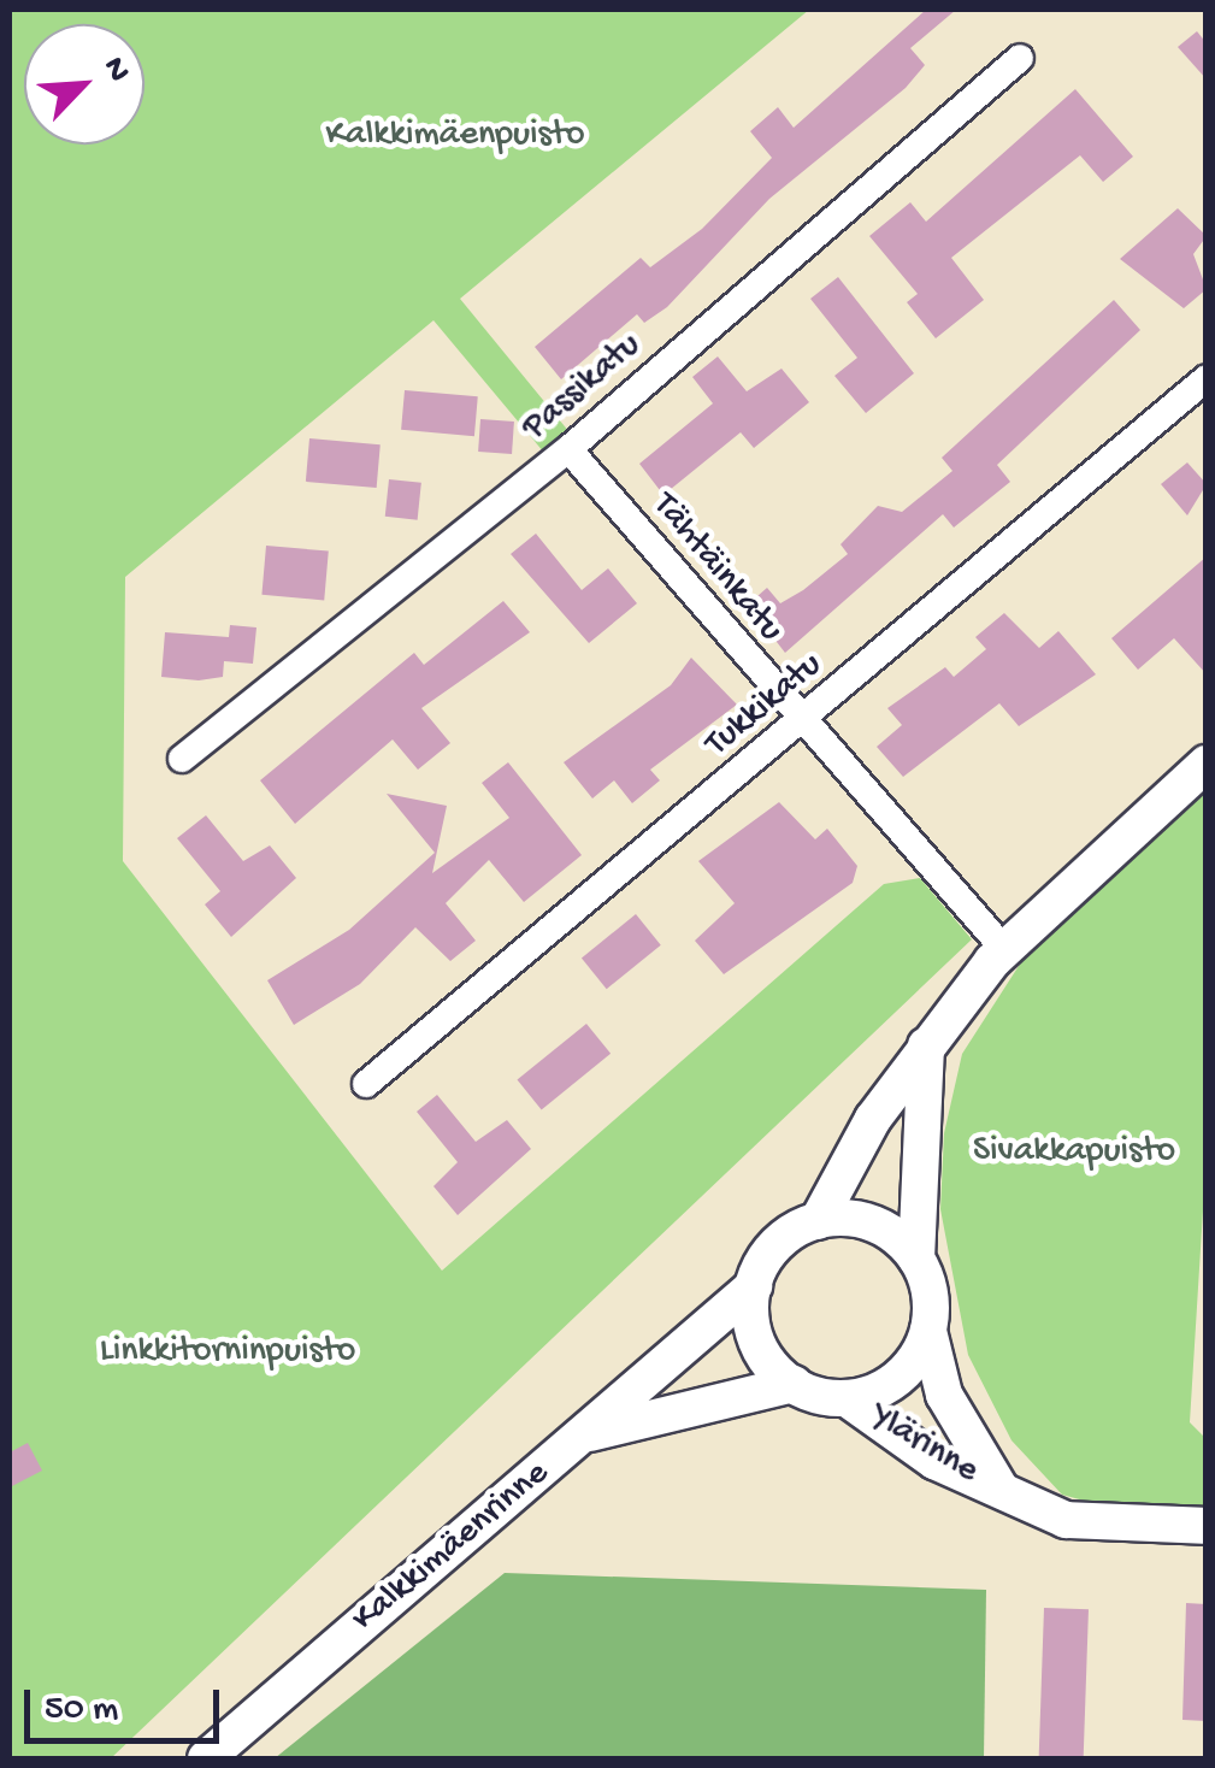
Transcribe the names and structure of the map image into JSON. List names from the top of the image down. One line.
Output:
{"streets":{"street":["Passikatu","Tähtäinkatu","Tukkikatu","Ylärinne","Kalkkimäenrinne"]},"crossings":[["Passikatu","Tähtäinkatu"],["Tähtäinkatu","Tukkikatu"],["Ylärinne","Kalkkimäenrinne"]],"parks":["Kalkkimäenpuisto","Sivakkapuisto","Linkkitorninpuisto"],"scale_bar":"50 m","north":"top right"}
